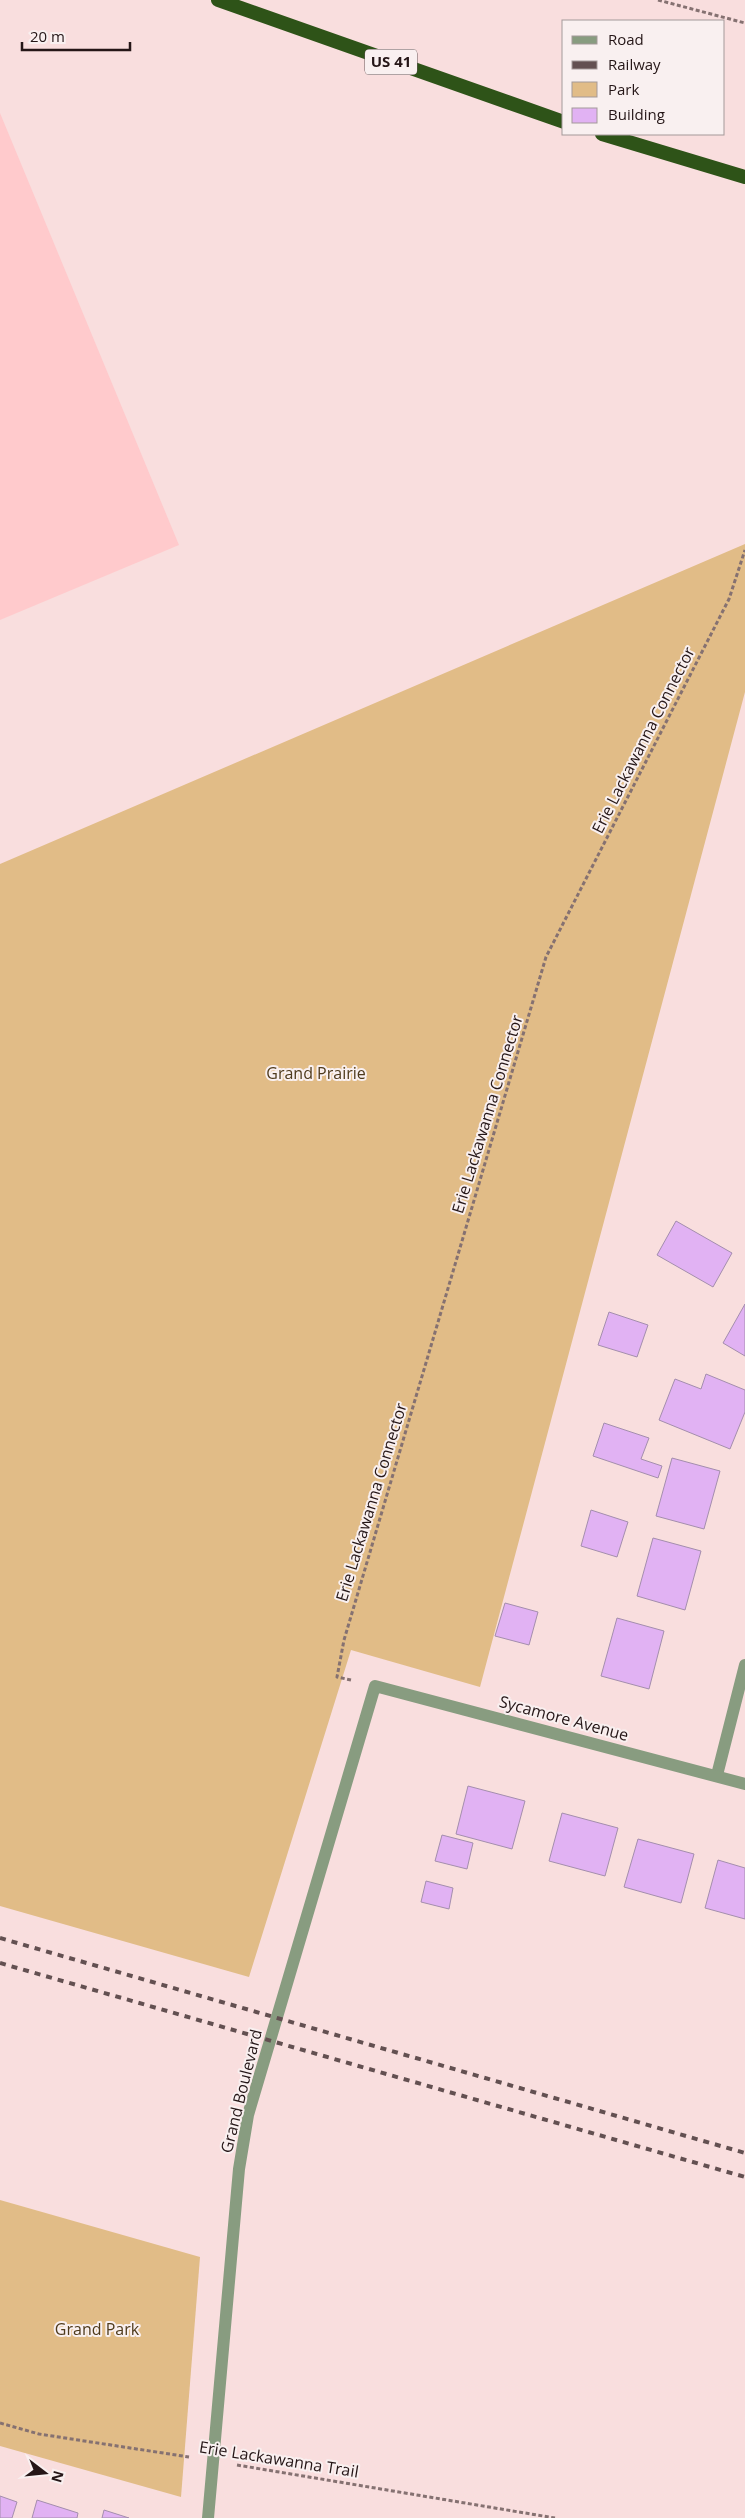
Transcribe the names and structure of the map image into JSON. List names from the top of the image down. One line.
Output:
{"streets":{"highway":["US 41"],"street":["Sycamore Avenue","Grand Boulevard"],"path":["Erie Lackawanna Connector","Erie Lackawanna Trail"]},"crossings":[["Erie Lackawanna Connector","Sycamore Avenue"],["Erie Lackawanna Connector","Grand Boulevard"],["Sycamore Avenue","Grand Boulevard"],["Grand Boulevard","Erie Lackawanna Trail"]],"parks":["Grand Prairie","Grand Park"],"legend":["Road","Railway","Park","Building"],"scale_bar":"20 m","north":"right"}
